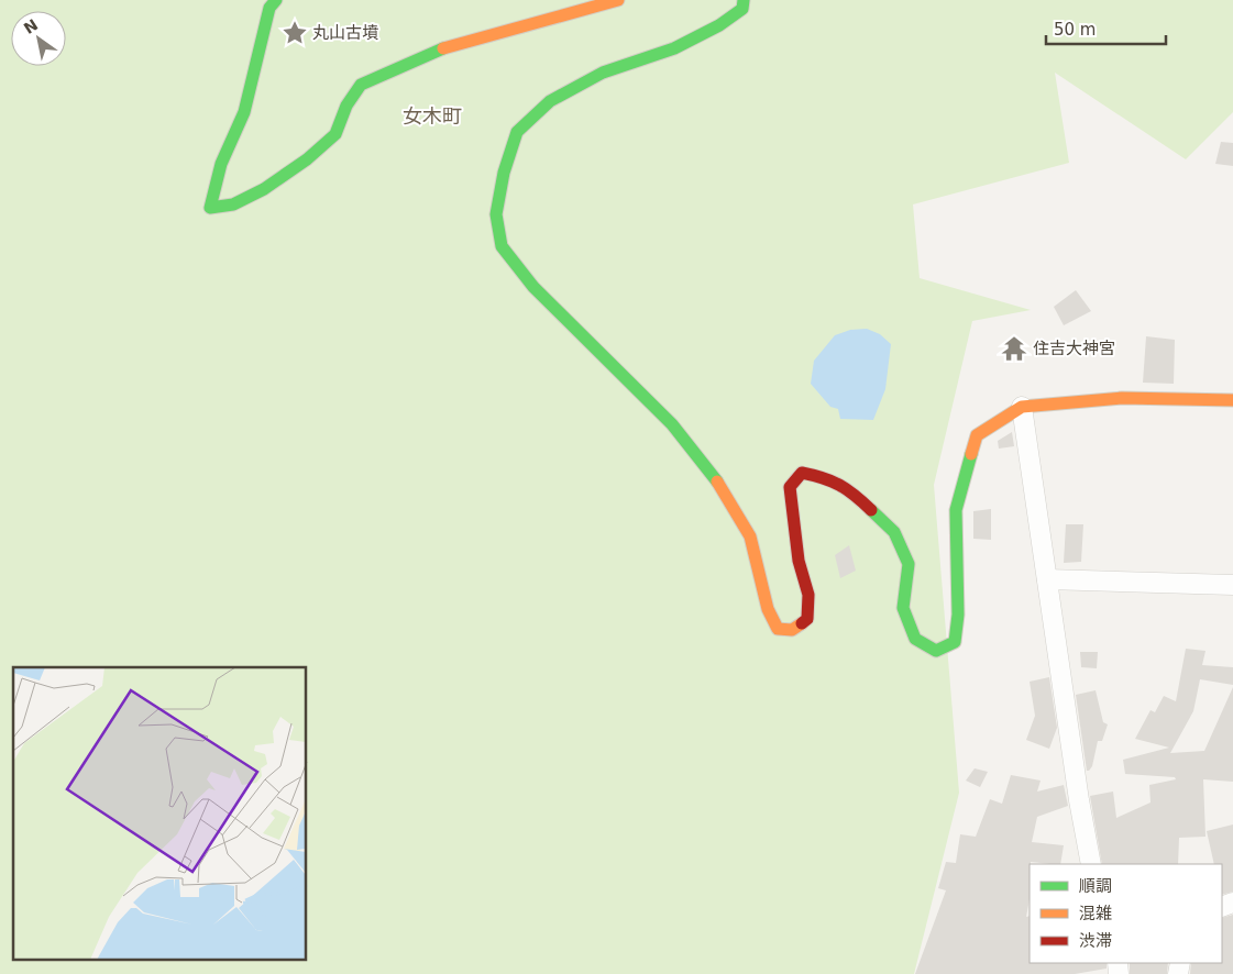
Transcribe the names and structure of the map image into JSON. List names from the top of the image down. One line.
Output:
{"districts":["女木町"],"places":{"place":["丸山古墳"],"temple":["住吉大神宮"]},"legend":["順調","混雑","渋滞"],"scale_bar":"50 m","north":"top left"}
